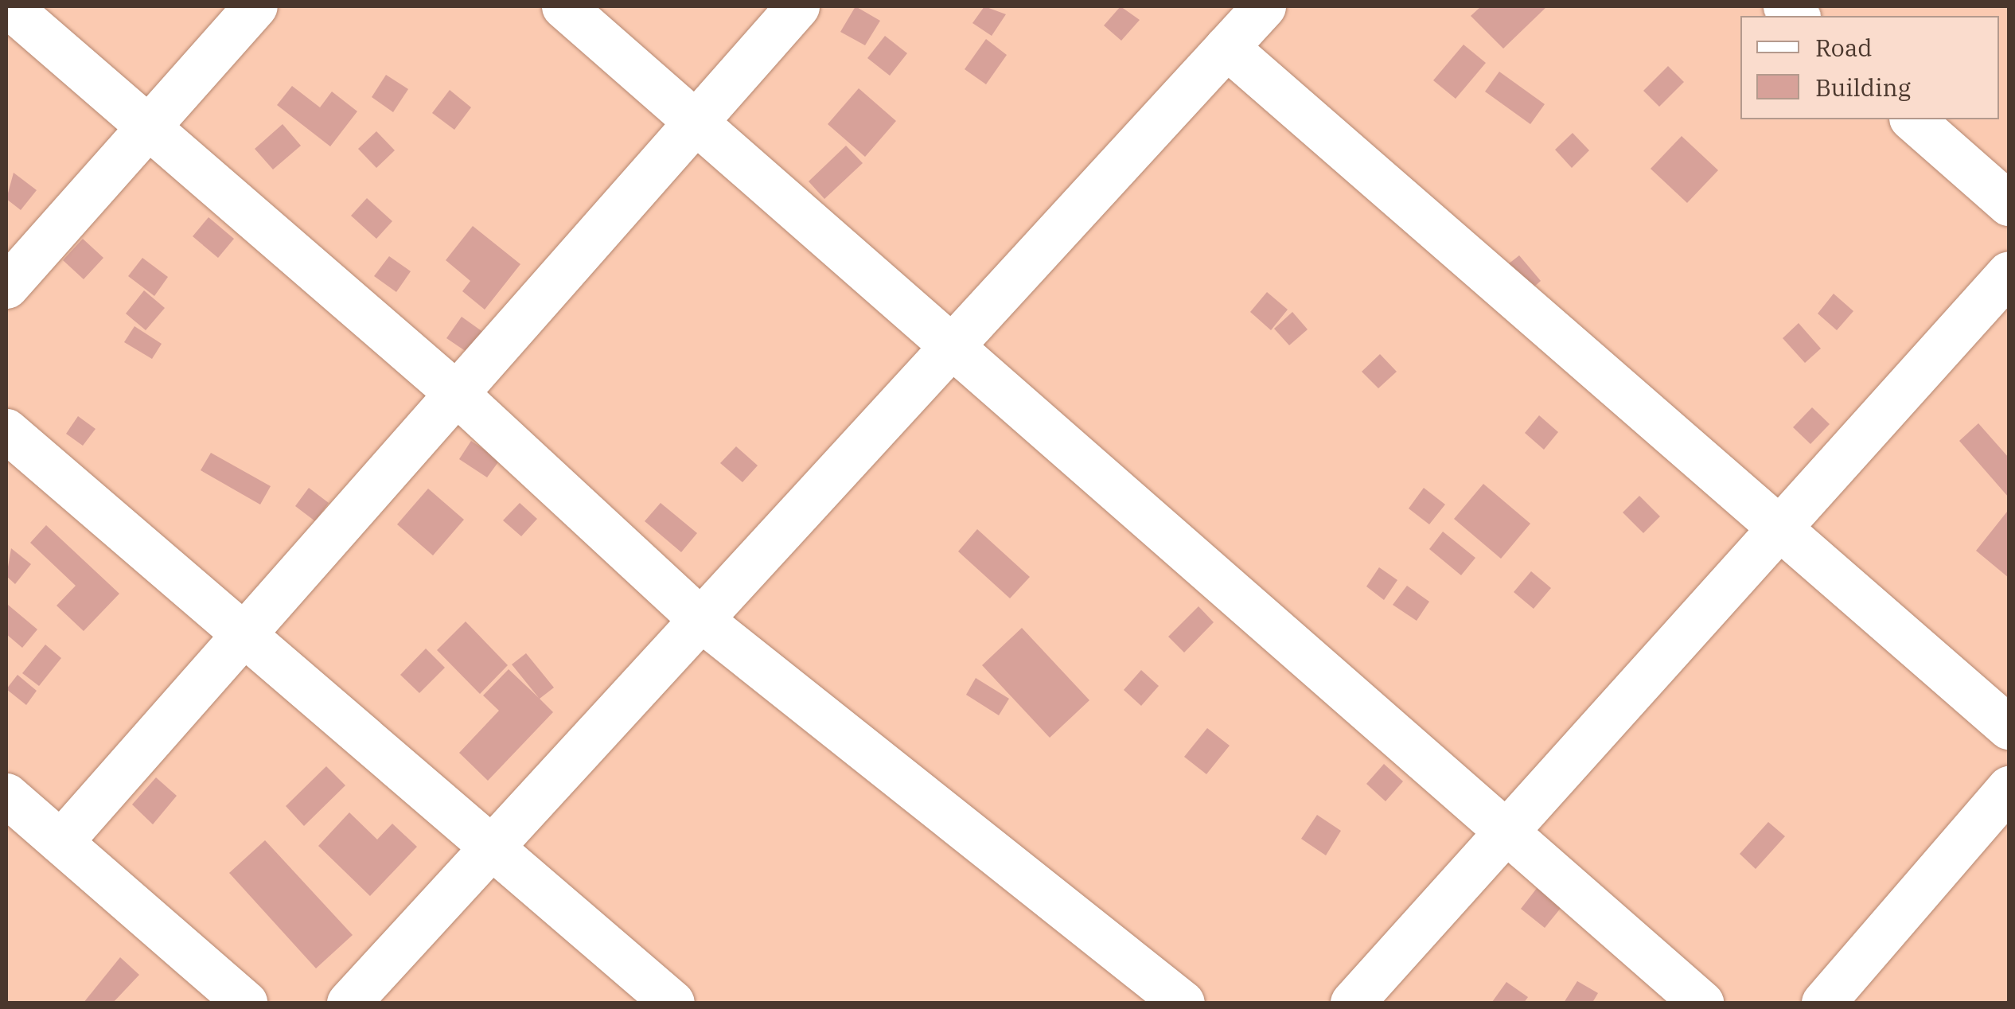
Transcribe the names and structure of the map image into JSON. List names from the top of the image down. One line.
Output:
{"legend":["Road","Building"]}
